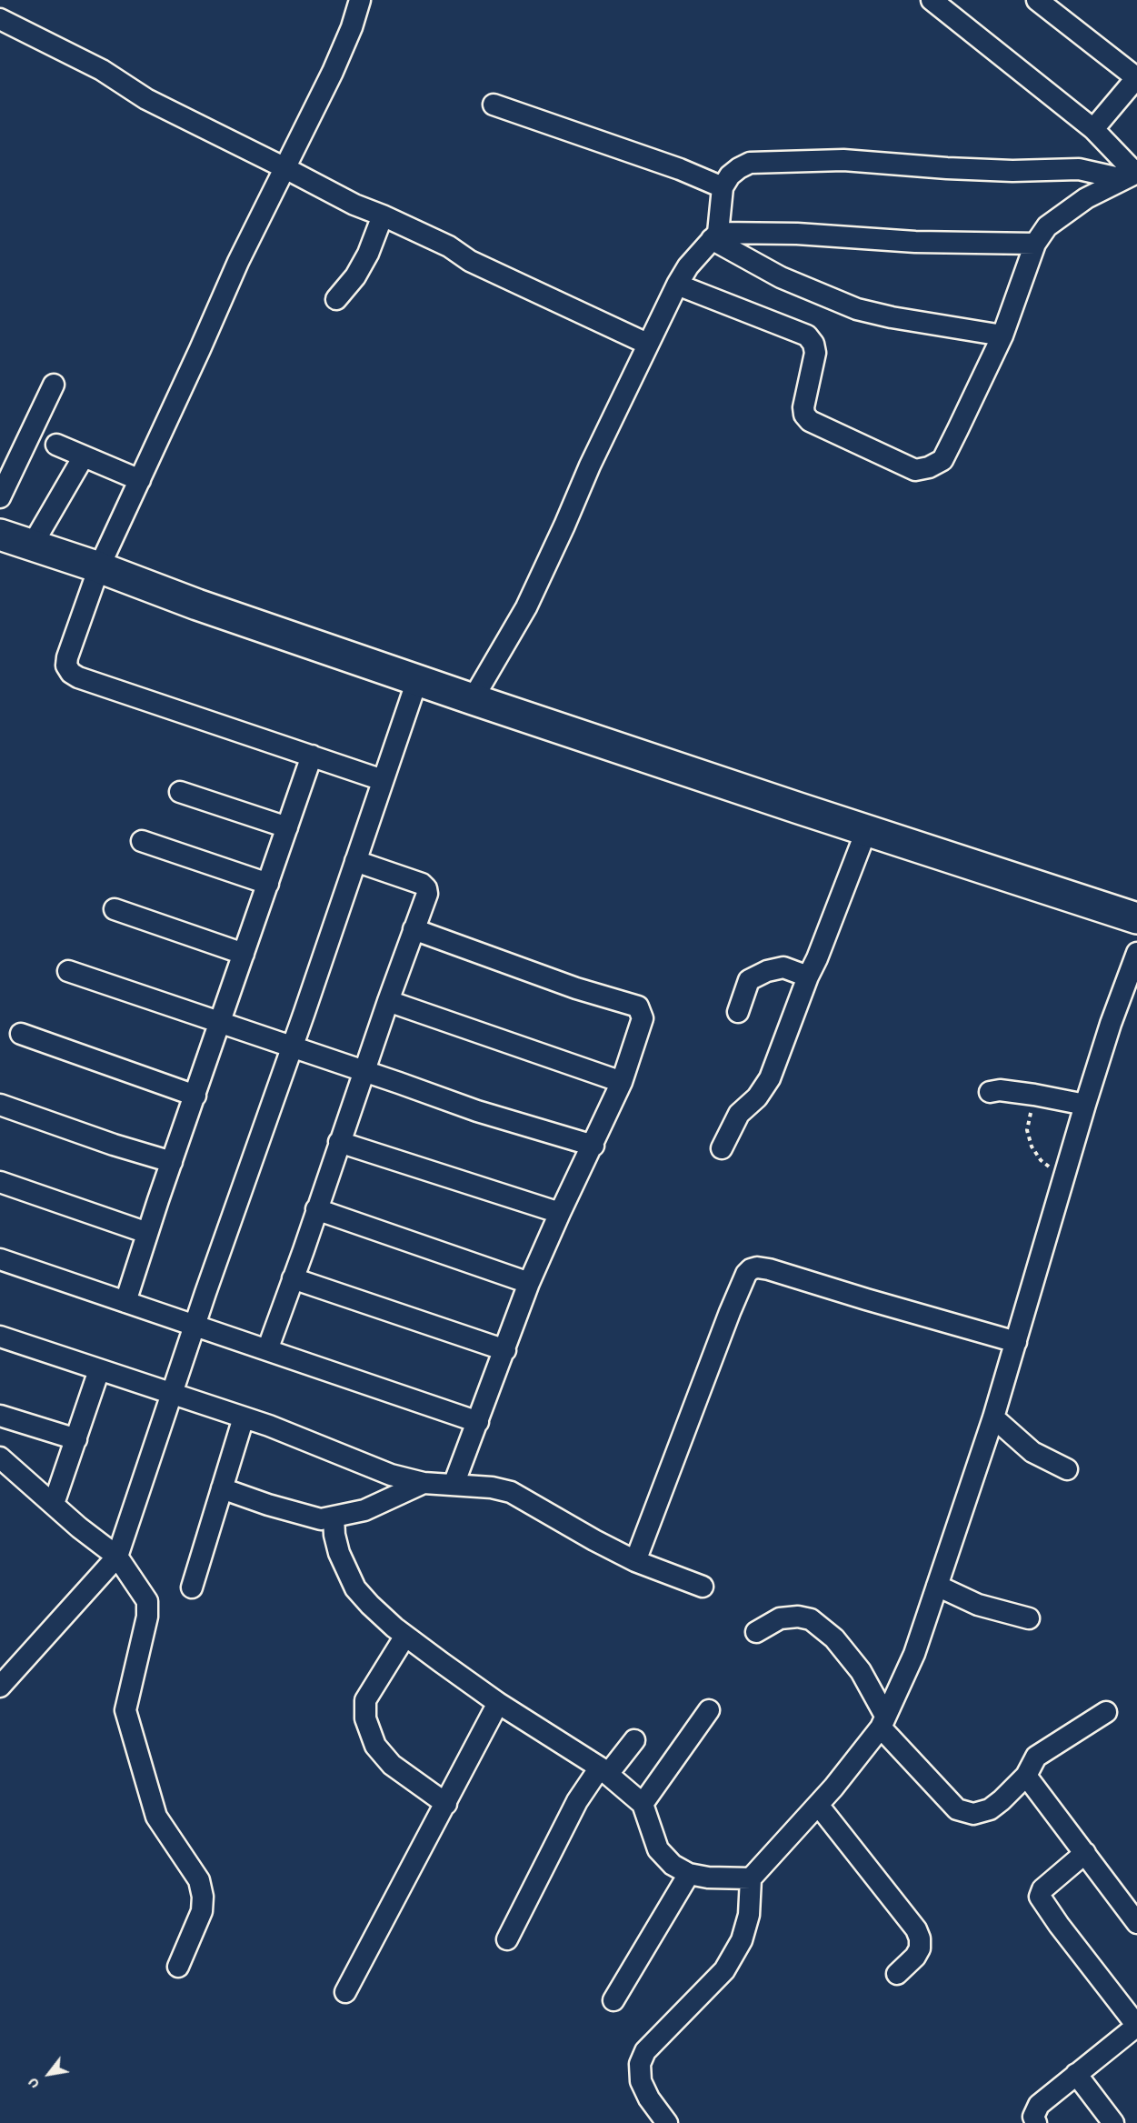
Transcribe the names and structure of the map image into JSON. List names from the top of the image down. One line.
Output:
{"north":"bottom left"}
